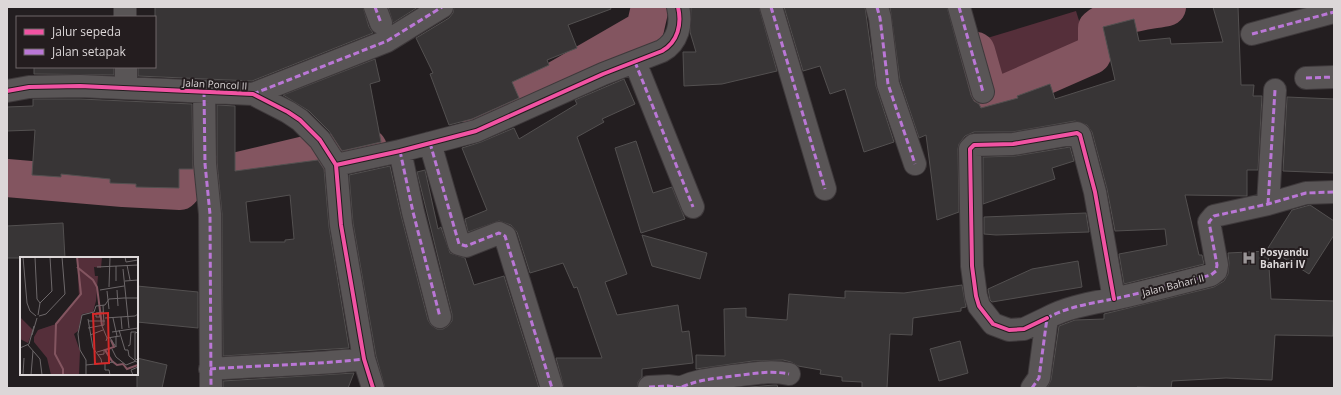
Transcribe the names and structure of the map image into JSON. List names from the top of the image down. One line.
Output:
{"streets":{"street":["Jalan Poncol II","Jalan Bahari II"]},"places":{"hospital":["Posyandu Bahari IV"]},"legend":["Jalur sepeda","Jalan setapak"]}
